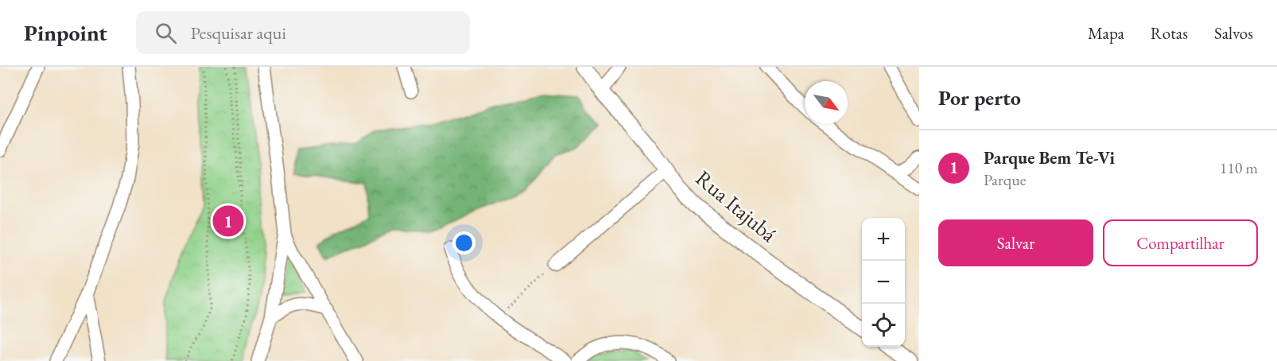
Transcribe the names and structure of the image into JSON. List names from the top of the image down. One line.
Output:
{"streets":{"street":["Rua Itajubá"]},"north":"bottom right","page":{"header":"Pinpoint","search":"Pesquisar aqui","nav":["Mapa","Rotas","Salvos"],"heading":"Por perto","list":[{"mark":"1","name":"Parque Bem Te-Vi","note":"Parque","value":"110 m"}],"pins":"1","buttons":["Salvar","Compartilhar"],"map_buttons":["+","−"]}}
